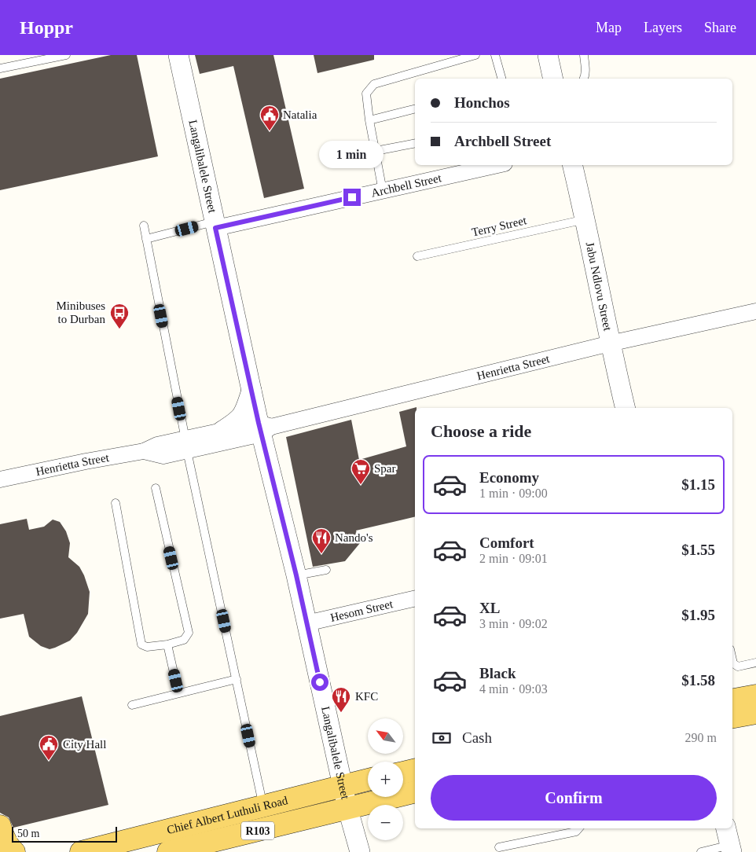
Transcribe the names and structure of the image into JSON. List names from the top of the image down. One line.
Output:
{"streets":{"main road":["Chief Albert Luthuli Road","R103"],"street":["Langalibalele Street","Archbell Street","Jabu Ndlovu Street","Henrietta Street","Hesom Street"],"lane":["Terry Street"]},"crossings":[["Langalibalele Street","Archbell Street"],["Langalibalele Street","Henrietta Street"],["Langalibalele Street","Hesom Street"],["Langalibalele Street","Chief Albert Luthuli Road"],["Terry Street","Jabu Ndlovu Street"],["Jabu Ndlovu Street","Henrietta Street"]],"places":{"public building":["Natalia","City Hall"],"bus stop":["Minibuses to Durban"],"supermarket":["Spar"],"restaurant":["Nando's","KFC"]},"scale_bar":"50 m","north":"top left","page":{"header":"Hoppr","nav":["Map","Layers","Share"],"banner":["Honchos","Archbell Street"],"bubble":"1 min","heading":"Choose a ride","list":[{"name":"Economy","note":"1 min · 09:00","value":"$1.15"},{"name":"Comfort","note":"2 min · 09:01","value":"$1.55"},{"name":"XL","note":"3 min · 09:02","value":"$1.95"},{"name":"Black","note":"4 min · 09:03","value":"$1.58"}],"pay":["Cash","290 m"],"map_buttons":["+","−"],"buttons":"Confirm","scale":"50 m"}}
